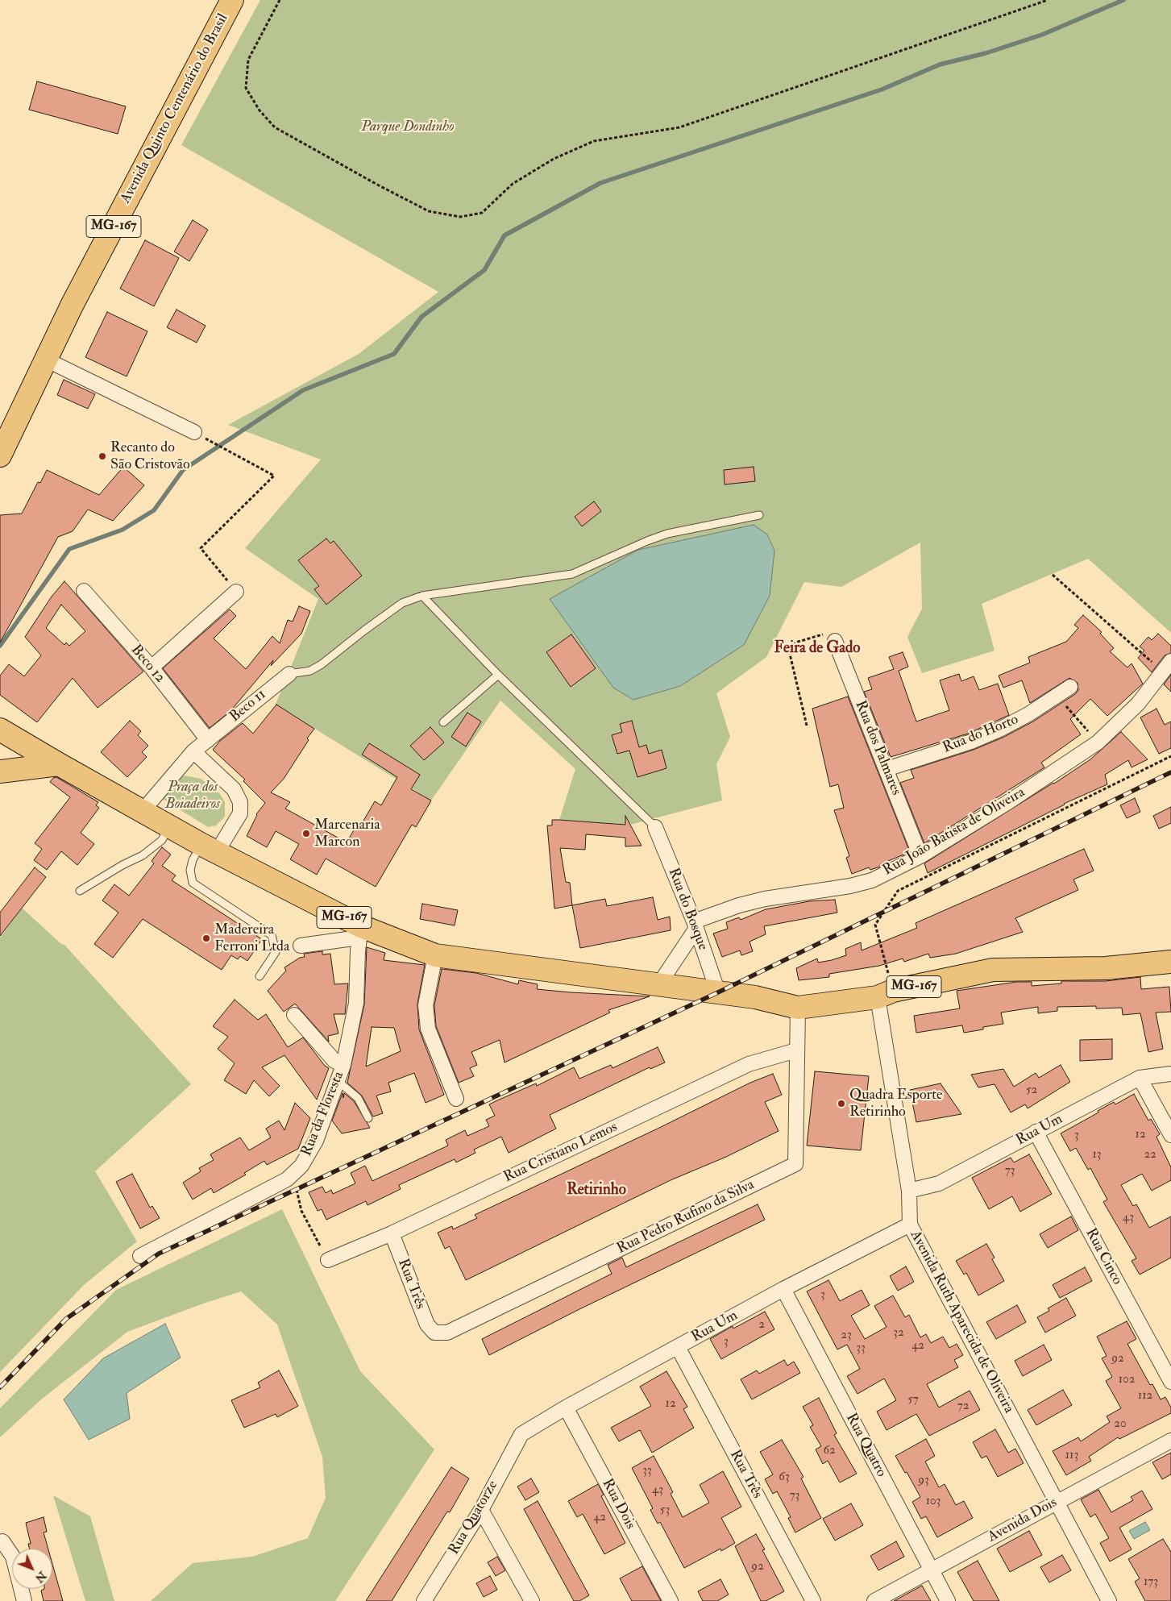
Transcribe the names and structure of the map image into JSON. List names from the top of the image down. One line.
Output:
{"streets":{"main road":["Avenida Quinto Centenário do Brasil","MG-167"],"street":["Beco 12","Beco 11","Rua do Horto","Rua dos Palmares","Rua João Batista de Oliveira","Rua do Bosque","Rua da Floresta","Rua Um","Rua Cristiano Lemos","Rua Pedro Rufino da Silva","Rua Cinco","Rua Três","Avenida Ruth Aparecida de Oliveira","Rua Quatro","Rua Dois","Rua Quatorze","Avenida Dois"]},"crossings":[["MG-167","Beco 11"],["MG-167","Rua do Bosque"],["MG-167","Rua da Floresta"],["MG-167","Rua Pedro Rufino da Silva"],["MG-167","Avenida Ruth Aparecida de Oliveira"],["Beco 12","Beco 11"],["Rua do Horto","Rua dos Palmares"],["Rua dos Palmares","Rua João Batista de Oliveira"],["Rua João Batista de Oliveira","Rua do Bosque"],["Rua Um","Rua Cinco"],["Rua Um","Rua Três"],["Rua Um","Avenida Ruth Aparecida de Oliveira"],["Rua Um","Rua Quatro"],["Rua Um","Rua Dois"],["Rua Um","Rua Quatorze"],["Rua Cristiano Lemos","Rua Pedro Rufino da Silva"],["Rua Cristiano Lemos","Rua Três"],["Rua Pedro Rufino da Silva","Rua Três"],["Avenida Ruth Aparecida de Oliveira","Avenida Dois"],["Rua Quatro","Avenida Dois"]],"districts":["Feira de Gado","Retirinho"],"parks":["Parque Dondinho","Praça dos Boiadeiros"],"places":["Recanto do São Cristovão","Marcenaria Marcon","Madereira Ferroni Ltda","Quadra Esporte Retirinho"],"house_numbers":["52","12","3","13","22","73","43","3","2","32","23","3","42","33","92","102","112","57","12","72","20","62","113","33","63","93","43","73","103","53","42","92","173"],"north":"bottom right"}
